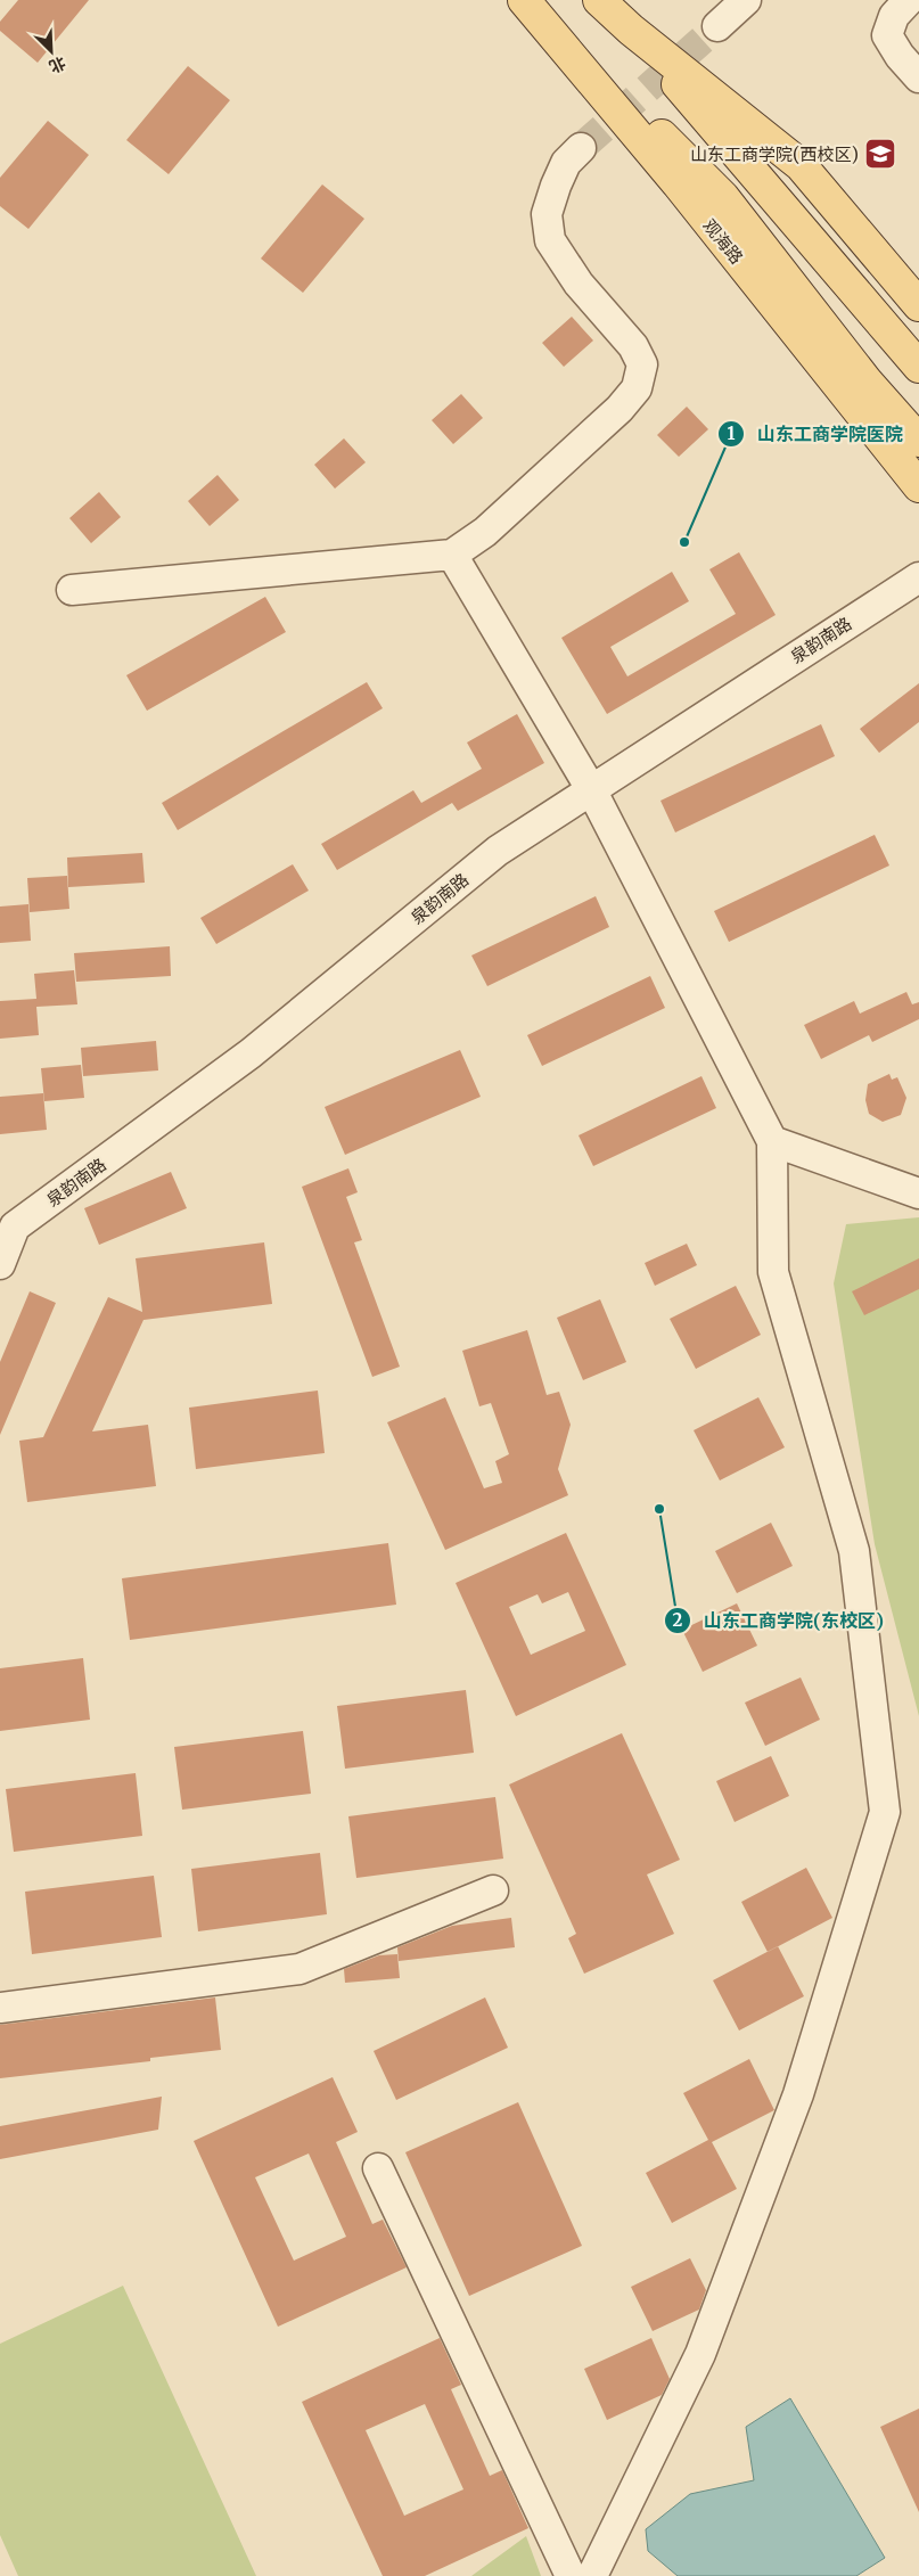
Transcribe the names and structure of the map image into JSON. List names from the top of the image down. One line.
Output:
{"streets":{"main road":["观海路"],"street":["泉韵南路"]},"places":{"school or university":["山东工商学院(西校区)"],"other":["山东工商学院医院","山东工商学院(东校区)"]},"north":"bottom right"}
